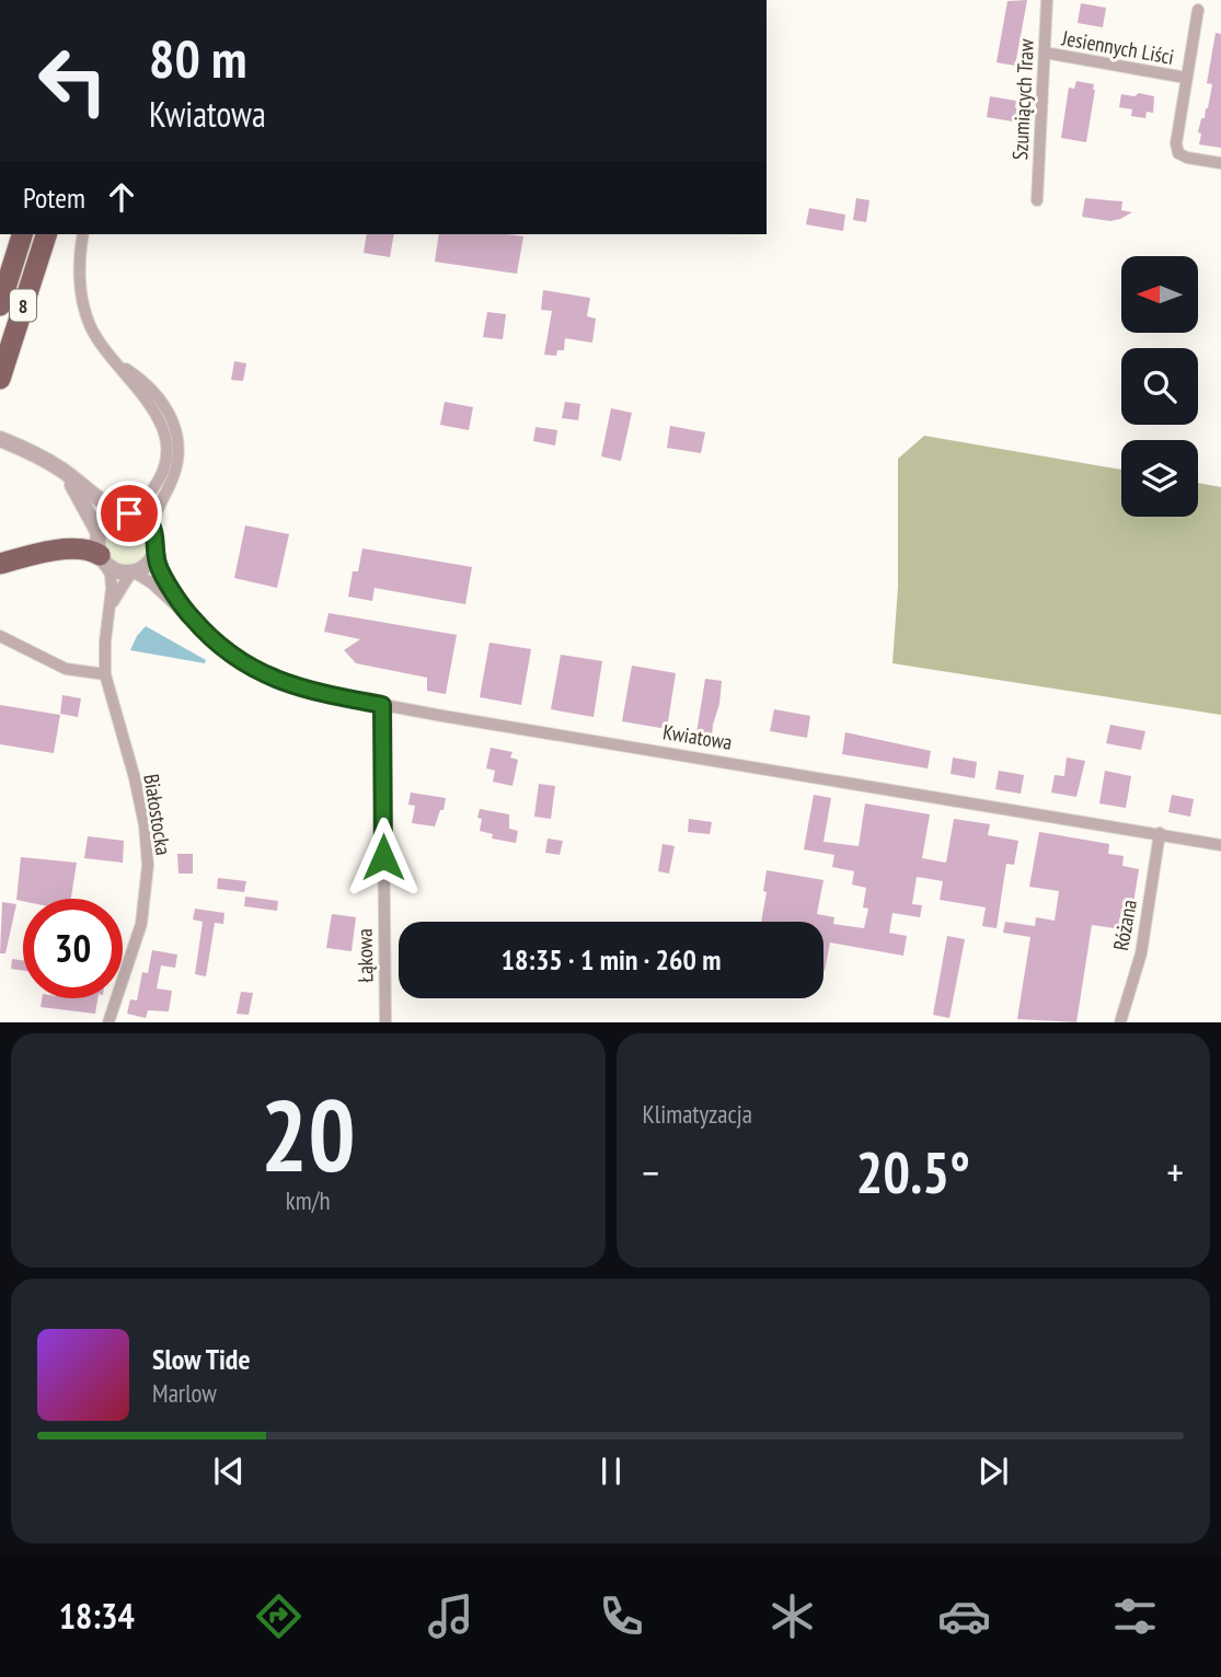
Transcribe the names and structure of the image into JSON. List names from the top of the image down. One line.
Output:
{"streets":{"highway":["8"],"street":["Jesiennych Liści","Szumiących Traw","Kwiatowa","Białostocka","Różana","Łąkowa"]},"crossings":[["Jesiennych Liści","Szumiących Traw"],["Kwiatowa","Białostocka"],["Kwiatowa","Różana"],["Kwiatowa","Łąkowa"]],"north":"left","page":{"turn":["80 m","Kwiatowa"],"then":"Potem","limit":"30","trip":"18:35 · 1 min · 260 m","tile":[["20","km/h"],"Klimatyzacja"],"heat":["−","20.5°","+"],"song":["Slow Tide","Marlow"],"tabs":"18:34"}}
